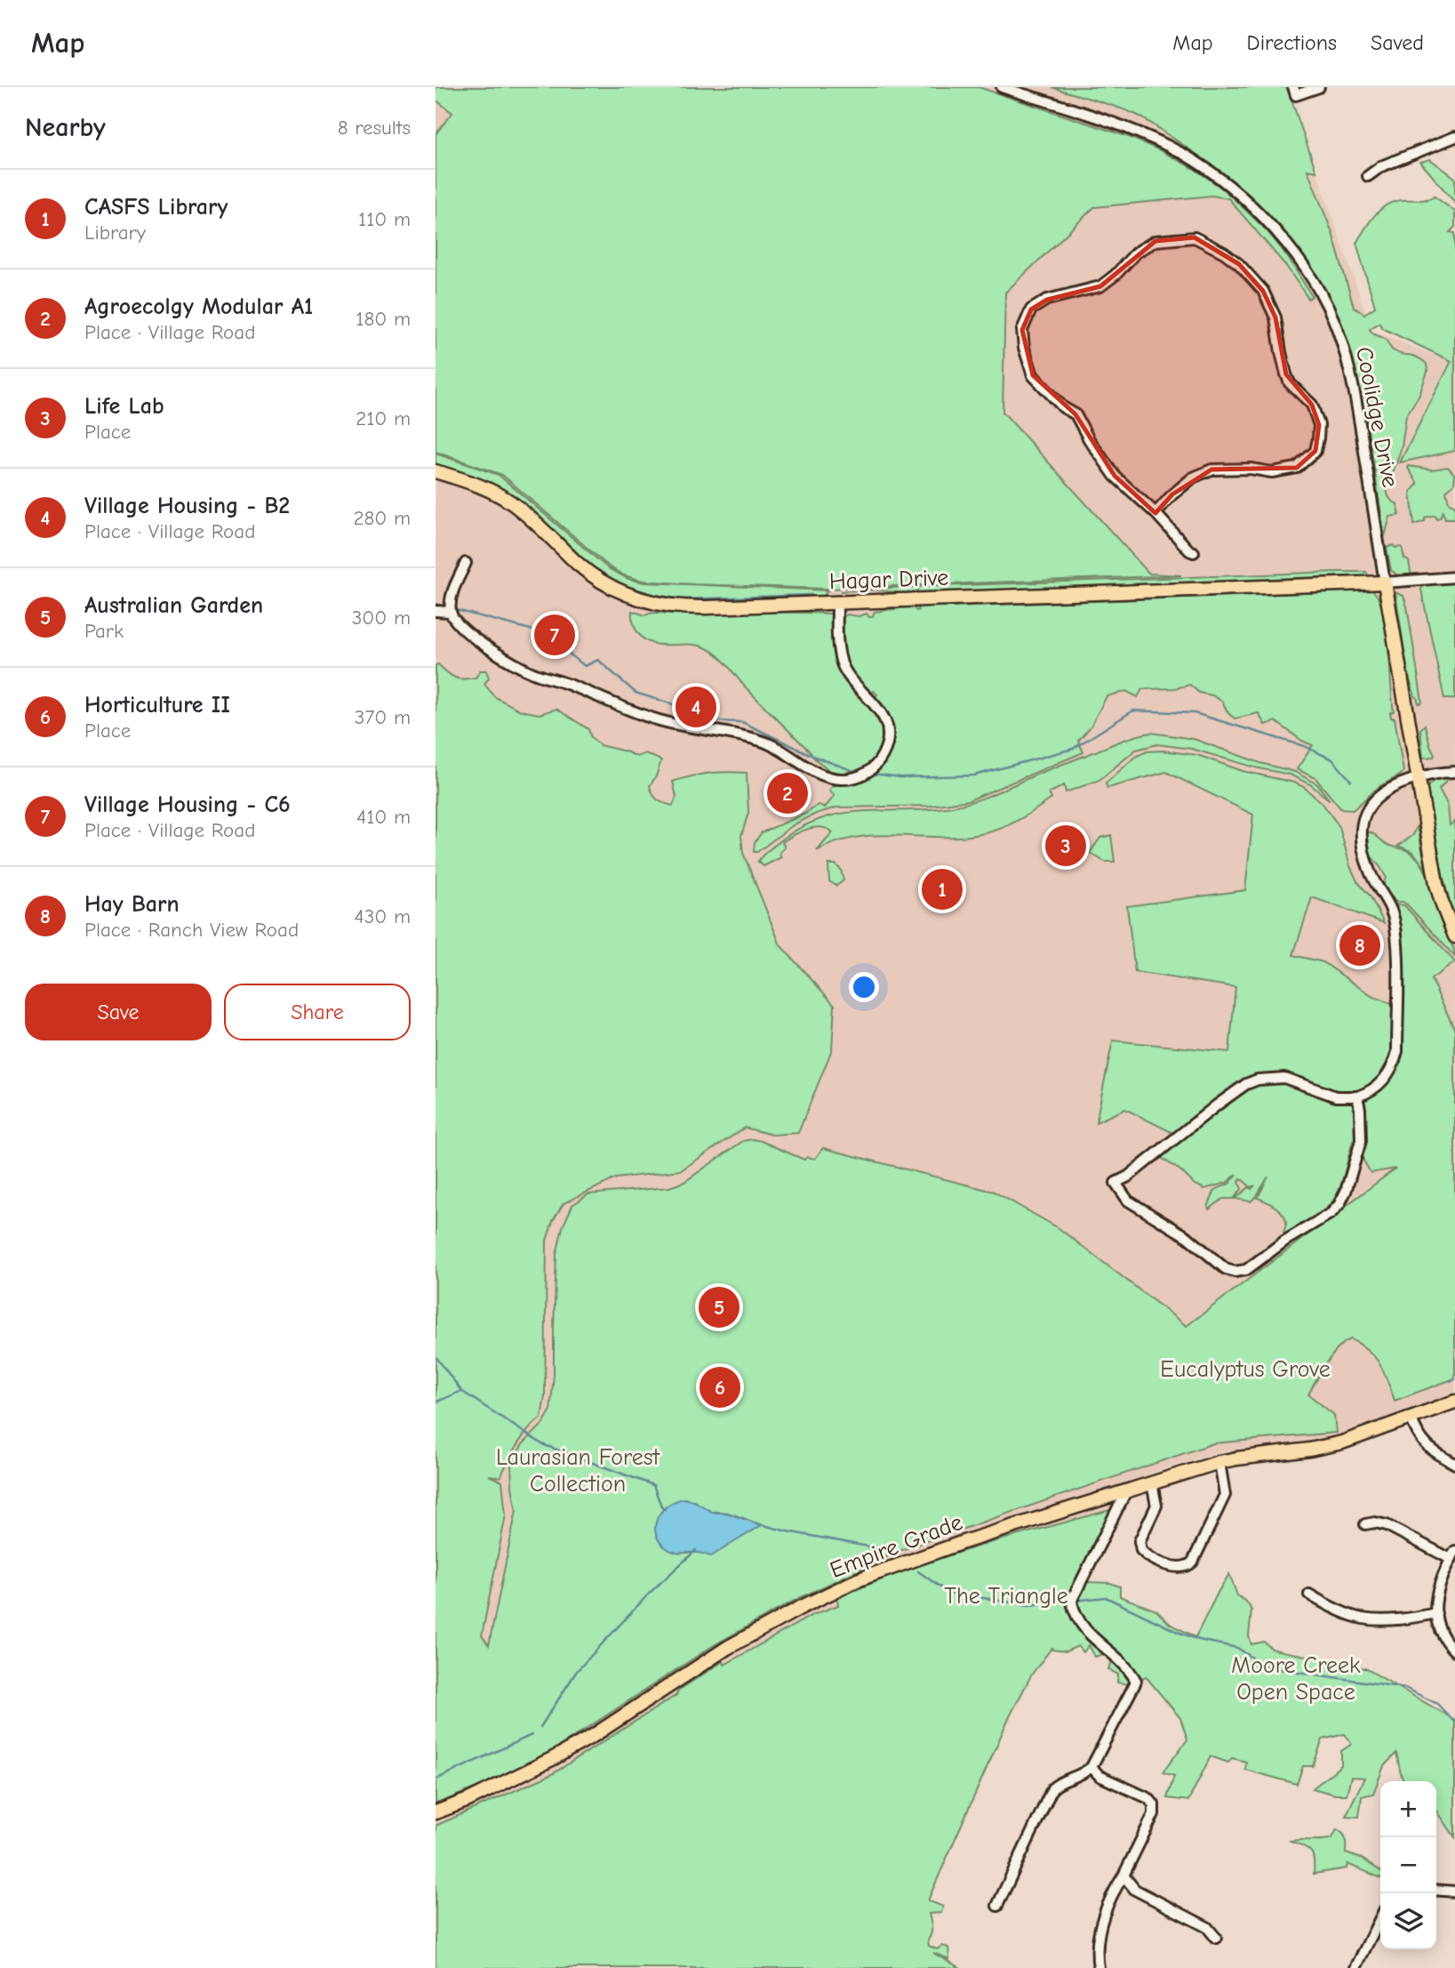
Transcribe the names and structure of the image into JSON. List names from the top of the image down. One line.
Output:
{"streets":{"main road":["Coolidge Drive","Hagar Drive","Empire Grade"]},"crossings":[["Coolidge Drive","Hagar Drive"]],"parks":["Eucalyptus Grove","Laurasian Forest Collection","The Triangle","Moore Creek Open Space"],"page":{"header":"Map","nav":["Map","Directions","Saved"],"heading":["Nearby","8 results"],"list":[{"mark":"1","name":"CASFS Library","note":"Library","value":"110 m"},{"mark":"2","name":"Agroecolgy Modular A1","note":"Place · Village Road","value":"180 m"},{"mark":"3","name":"Life Lab","note":"Place","value":"210 m"},{"mark":"4","name":"Village Housing - B2","note":"Place · Village Road","value":"280 m"},{"mark":"5","name":"Australian Garden","note":"Park","value":"300 m"},{"mark":"6","name":"Horticulture II","note":"Place","value":"370 m"},{"mark":"7","name":"Village Housing - C6","note":"Place · Village Road","value":"410 m"},{"mark":"8","name":"Hay Barn","note":"Place · Ranch View Road","value":"430 m"}],"pins":["7","4","2","3","1","8","5","6"],"buttons":["Save","Share"],"map_buttons":["+","−"]}}
